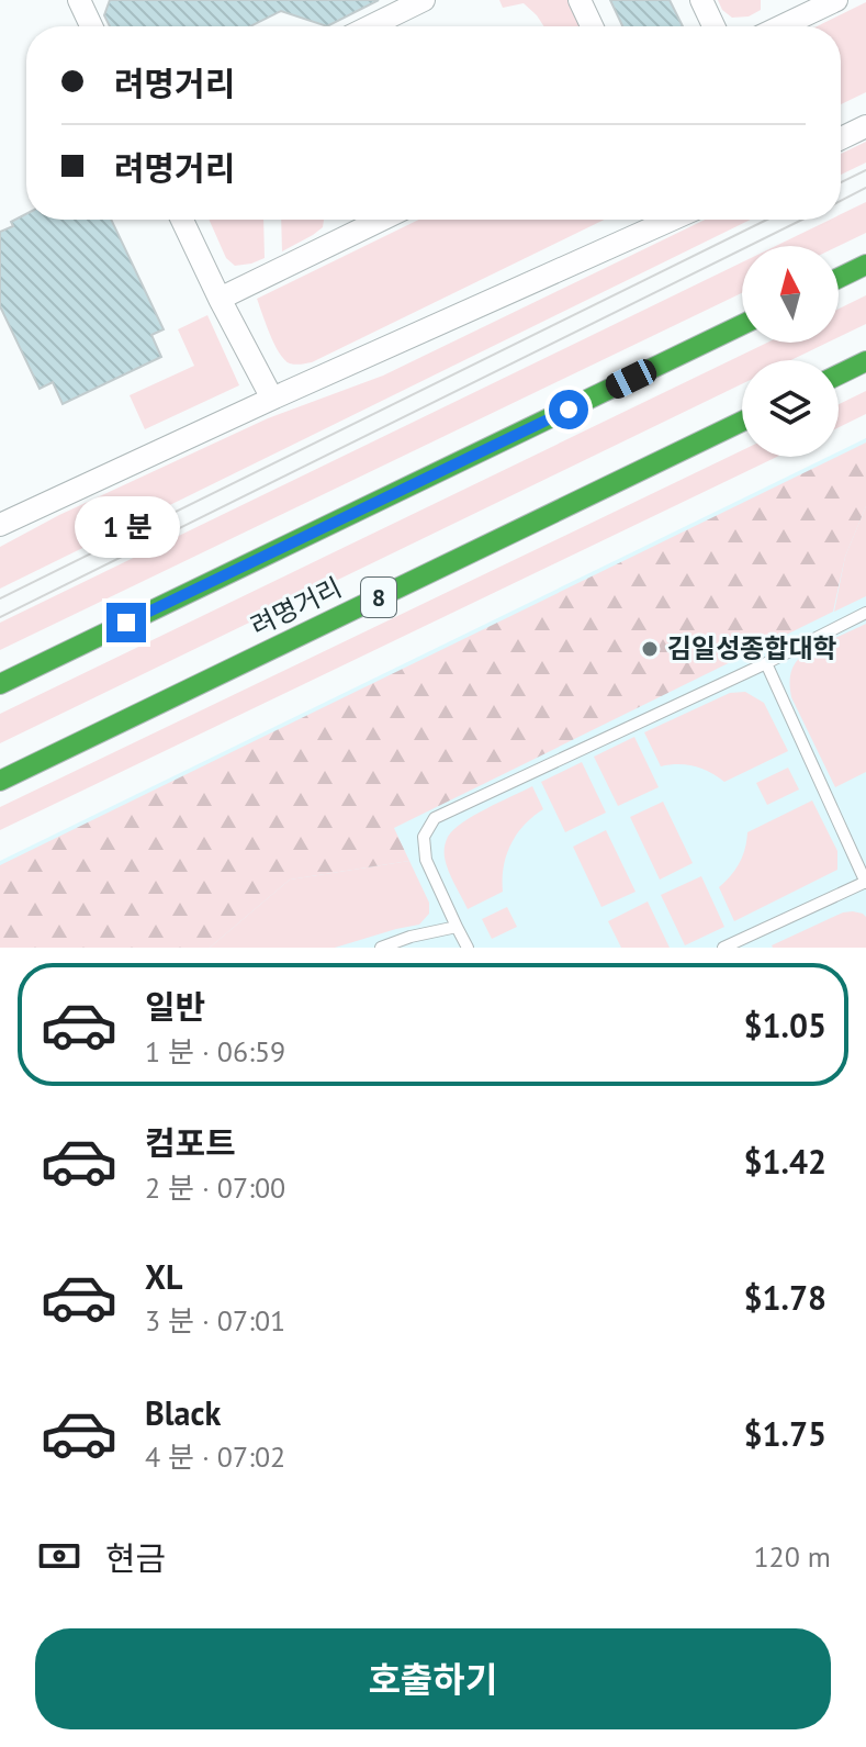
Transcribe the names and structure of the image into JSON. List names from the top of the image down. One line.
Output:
{"streets":{"highway":["8","려명거리"]},"places":["김일성종합대학"],"north":"top","page":{"banner":["려명거리","려명거리"],"bubble":"1 분","list":[{"name":"일반","note":"1 분 · 06:59","value":"$1.05"},{"name":"컴포트","note":"2 분 · 07:00","value":"$1.42"},{"name":"XL","note":"3 분 · 07:01","value":"$1.78"},{"name":"Black","note":"4 분 · 07:02","value":"$1.75"}],"pay":["현금","120 m"],"buttons":"호출하기"}}
